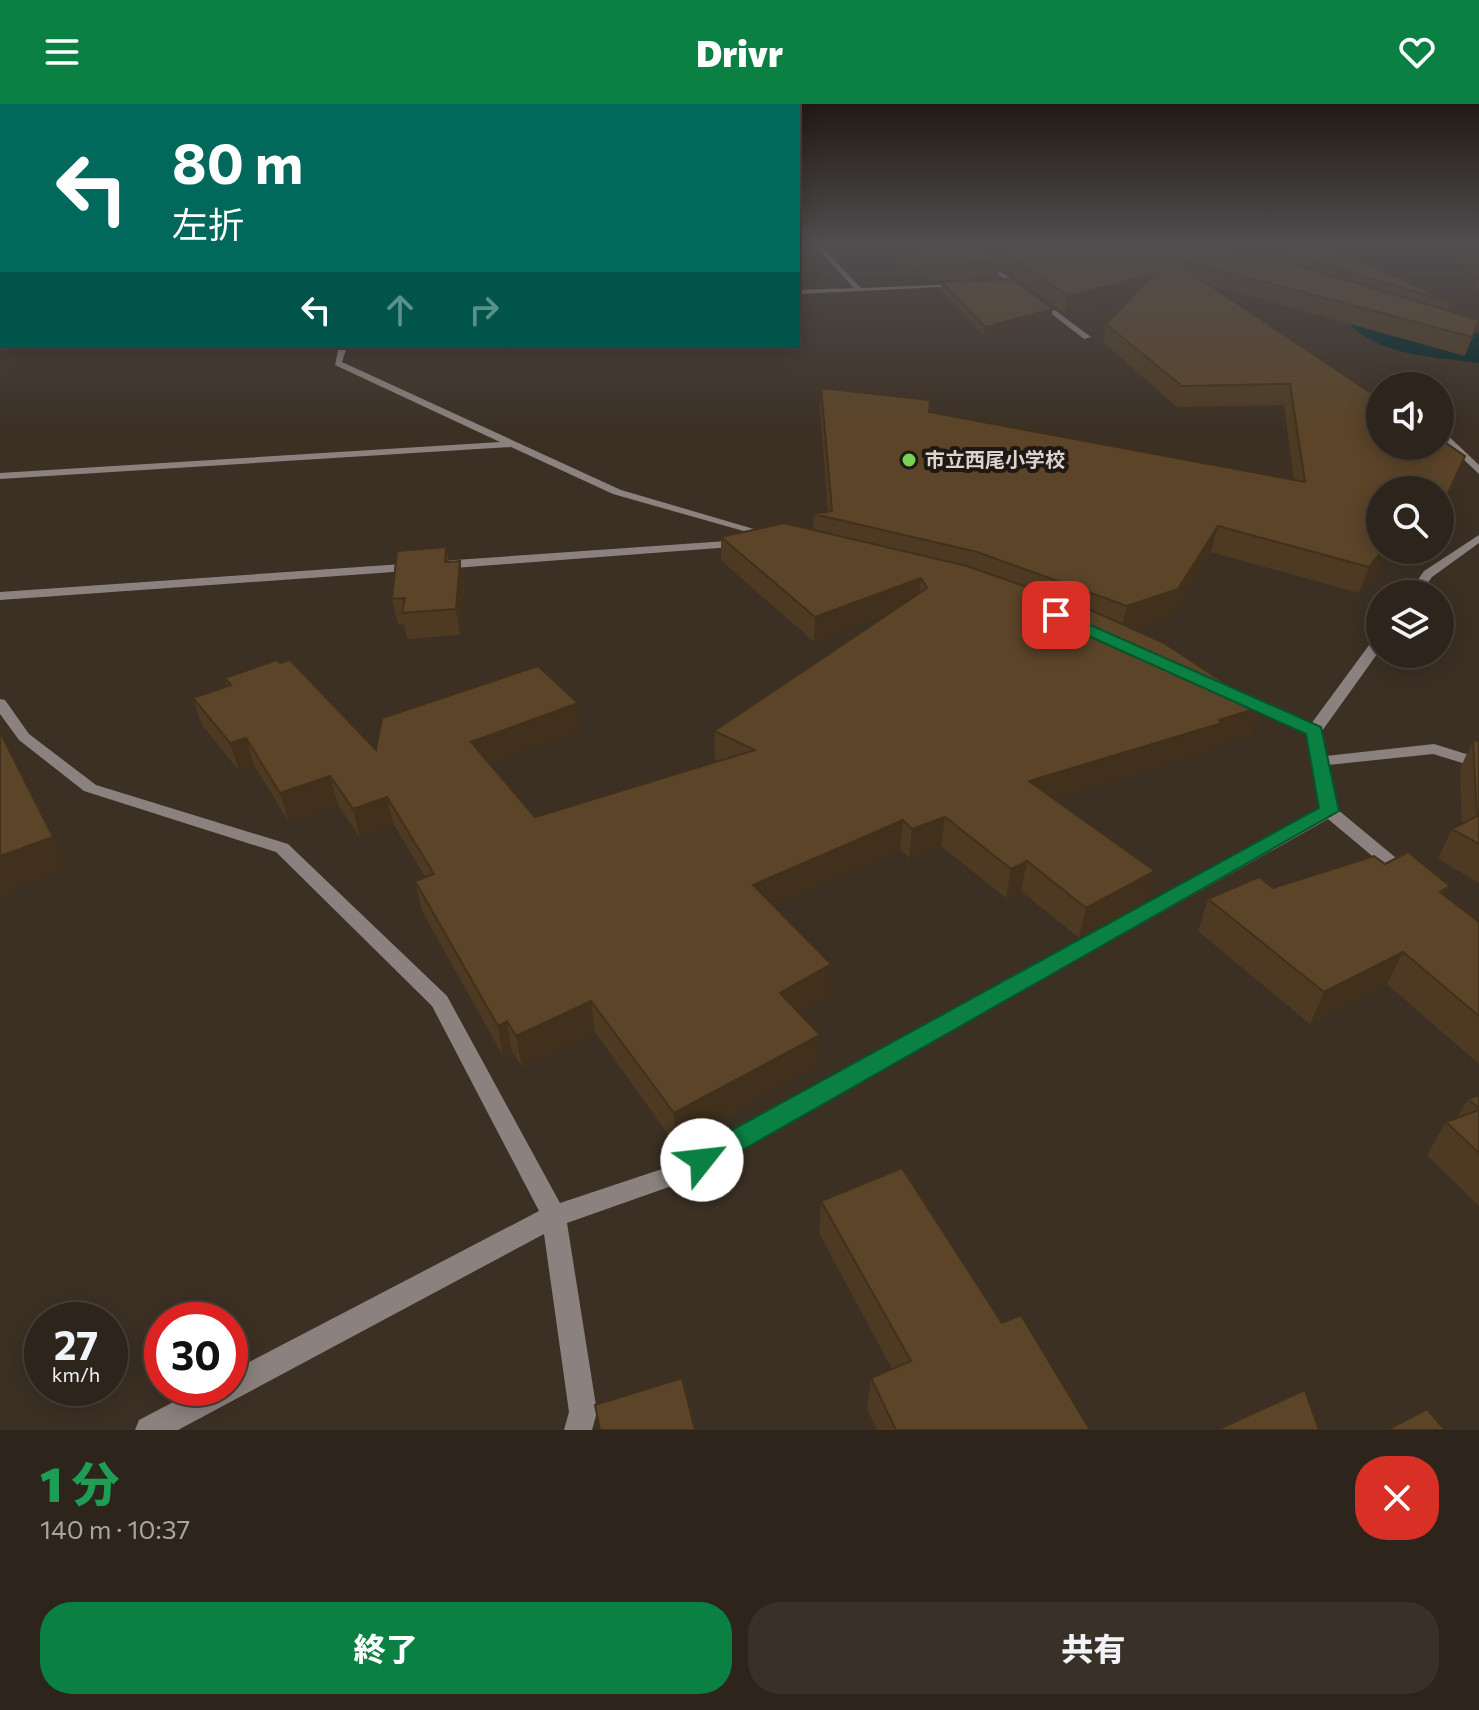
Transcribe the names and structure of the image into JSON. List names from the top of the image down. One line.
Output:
{"places":["市立西尾小学校"],"page":{"header":"Drivr","turn":["80 m","左折"],"speed":"27 km/h","limit":"30","heading":["1 分","140 m · 10:37"],"buttons":["終了","共有"]}}
